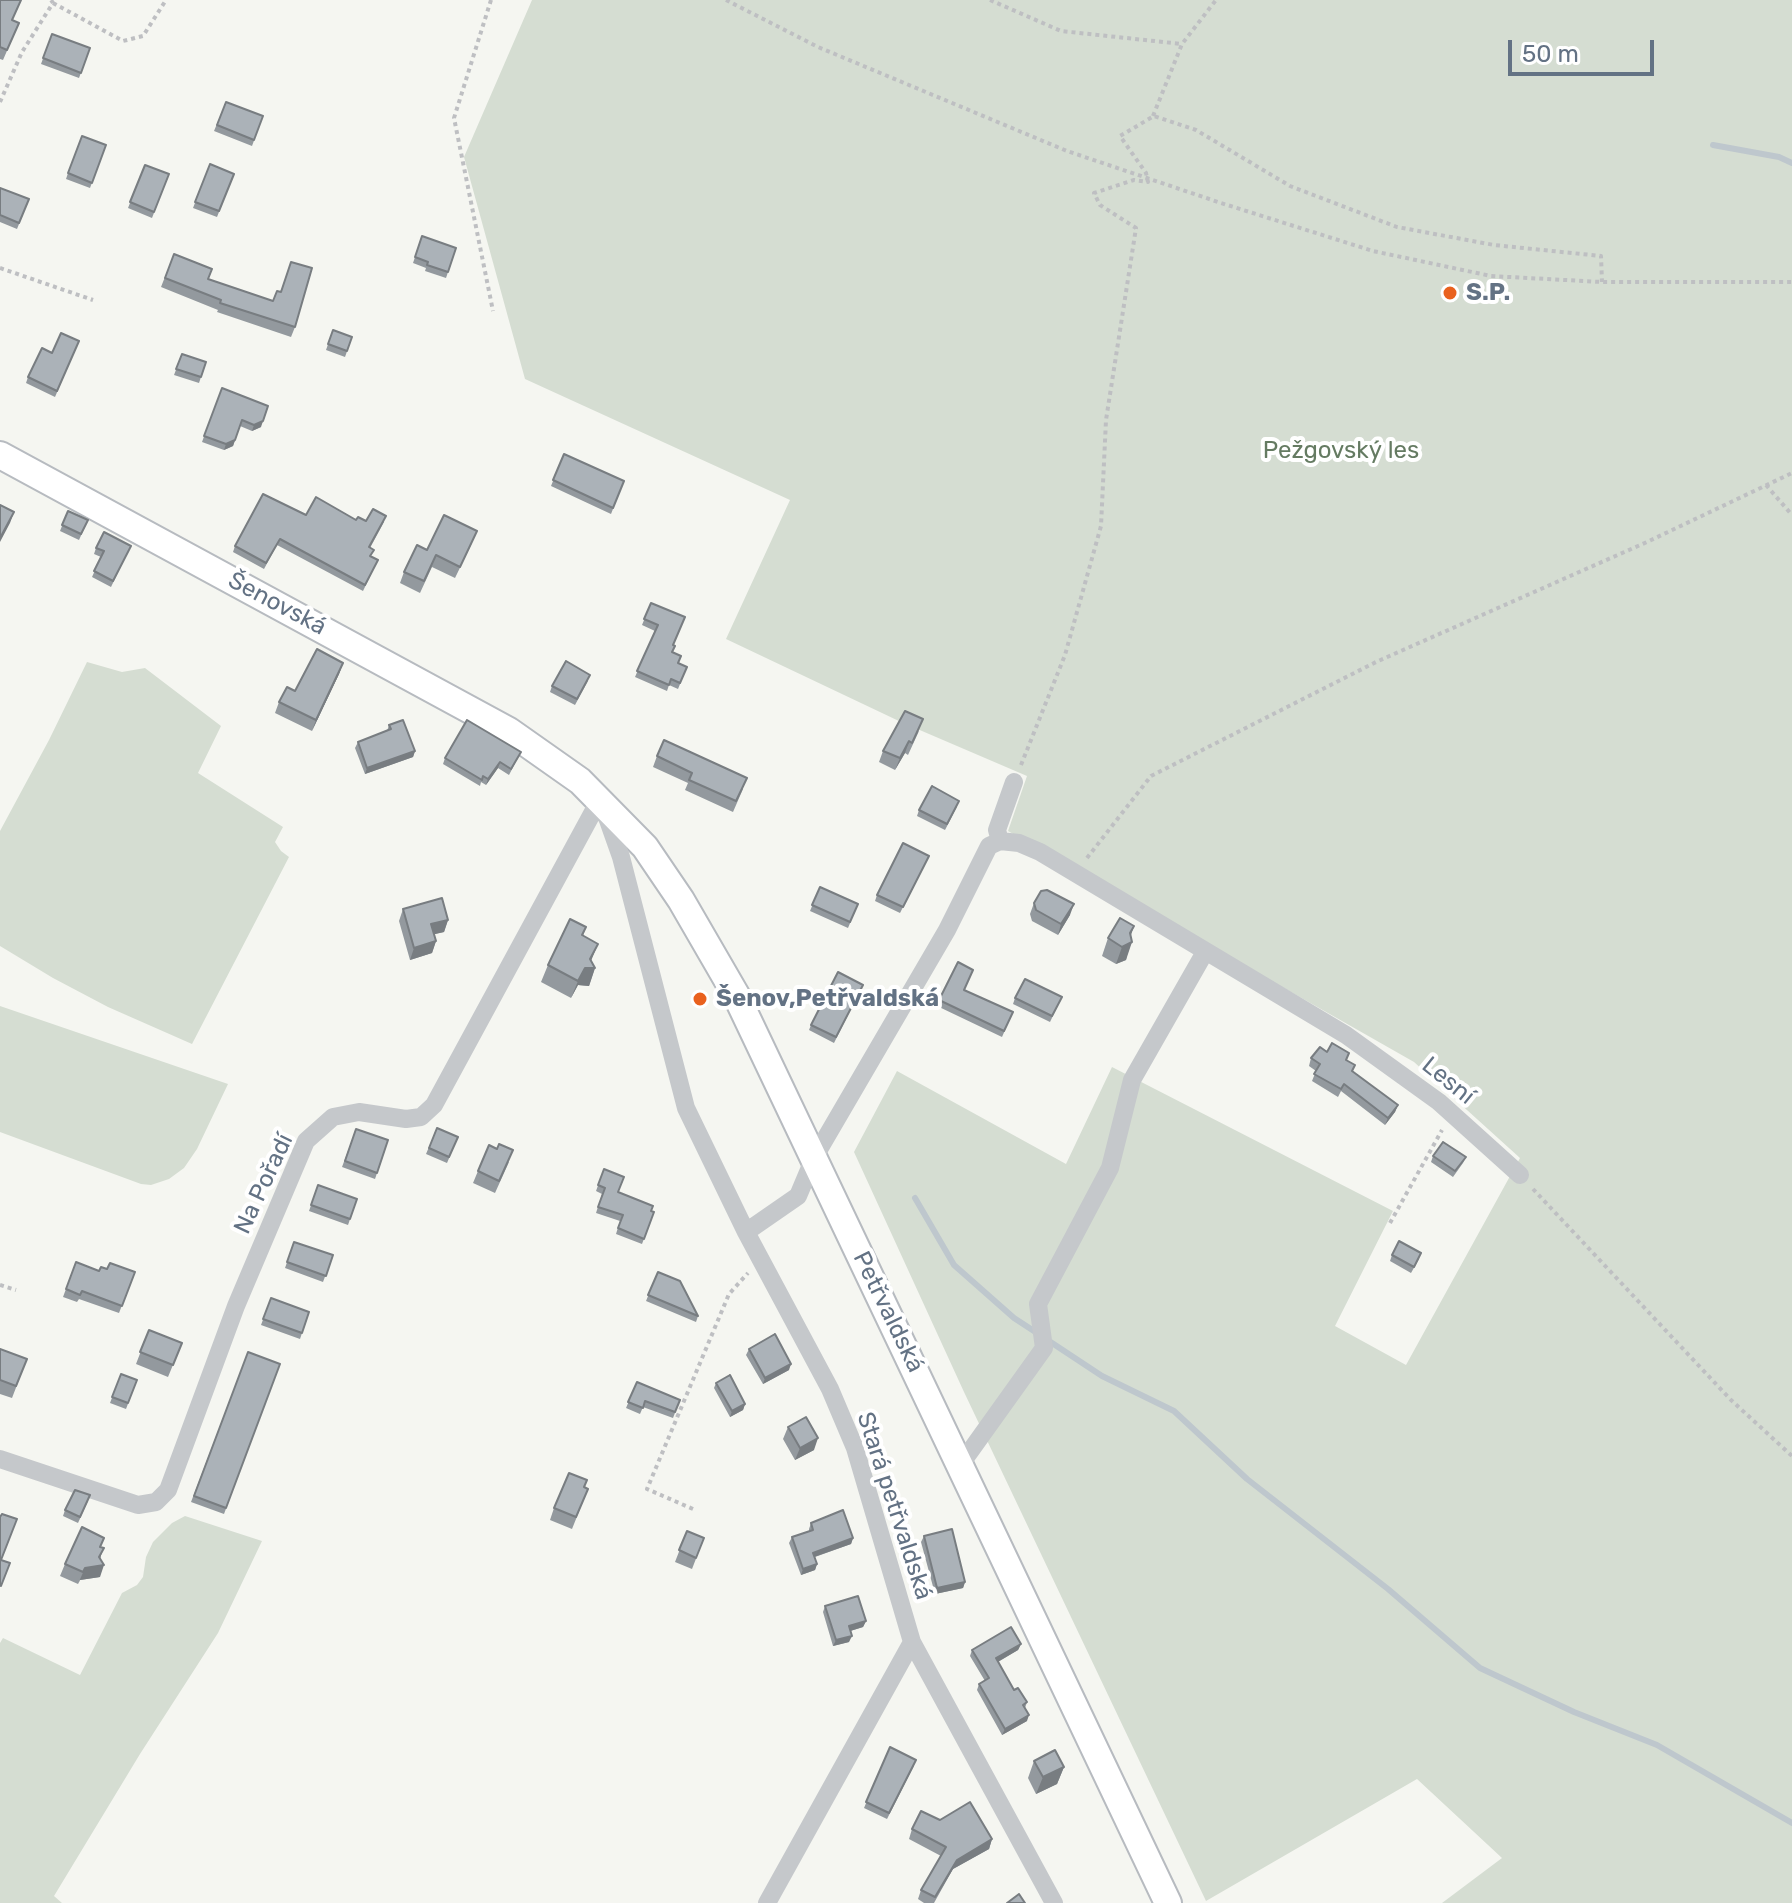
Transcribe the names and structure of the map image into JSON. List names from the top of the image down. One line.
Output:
{"streets":{"main road":["Šenovská","Petřvaldská"],"street":["Lesní","Na Pořadí","Stará petřvaldská"]},"crossings":[["Šenovská","Petřvaldská"],["Na Pořadí","Petřvaldská"],["Na Pořadí","Stará petřvaldská"],["Petřvaldská","Stará petřvaldská"]],"parks":["Pežgovský les"],"places":["S.P.","Šenov,Petřvaldská"],"scale_bar":"50 m"}
